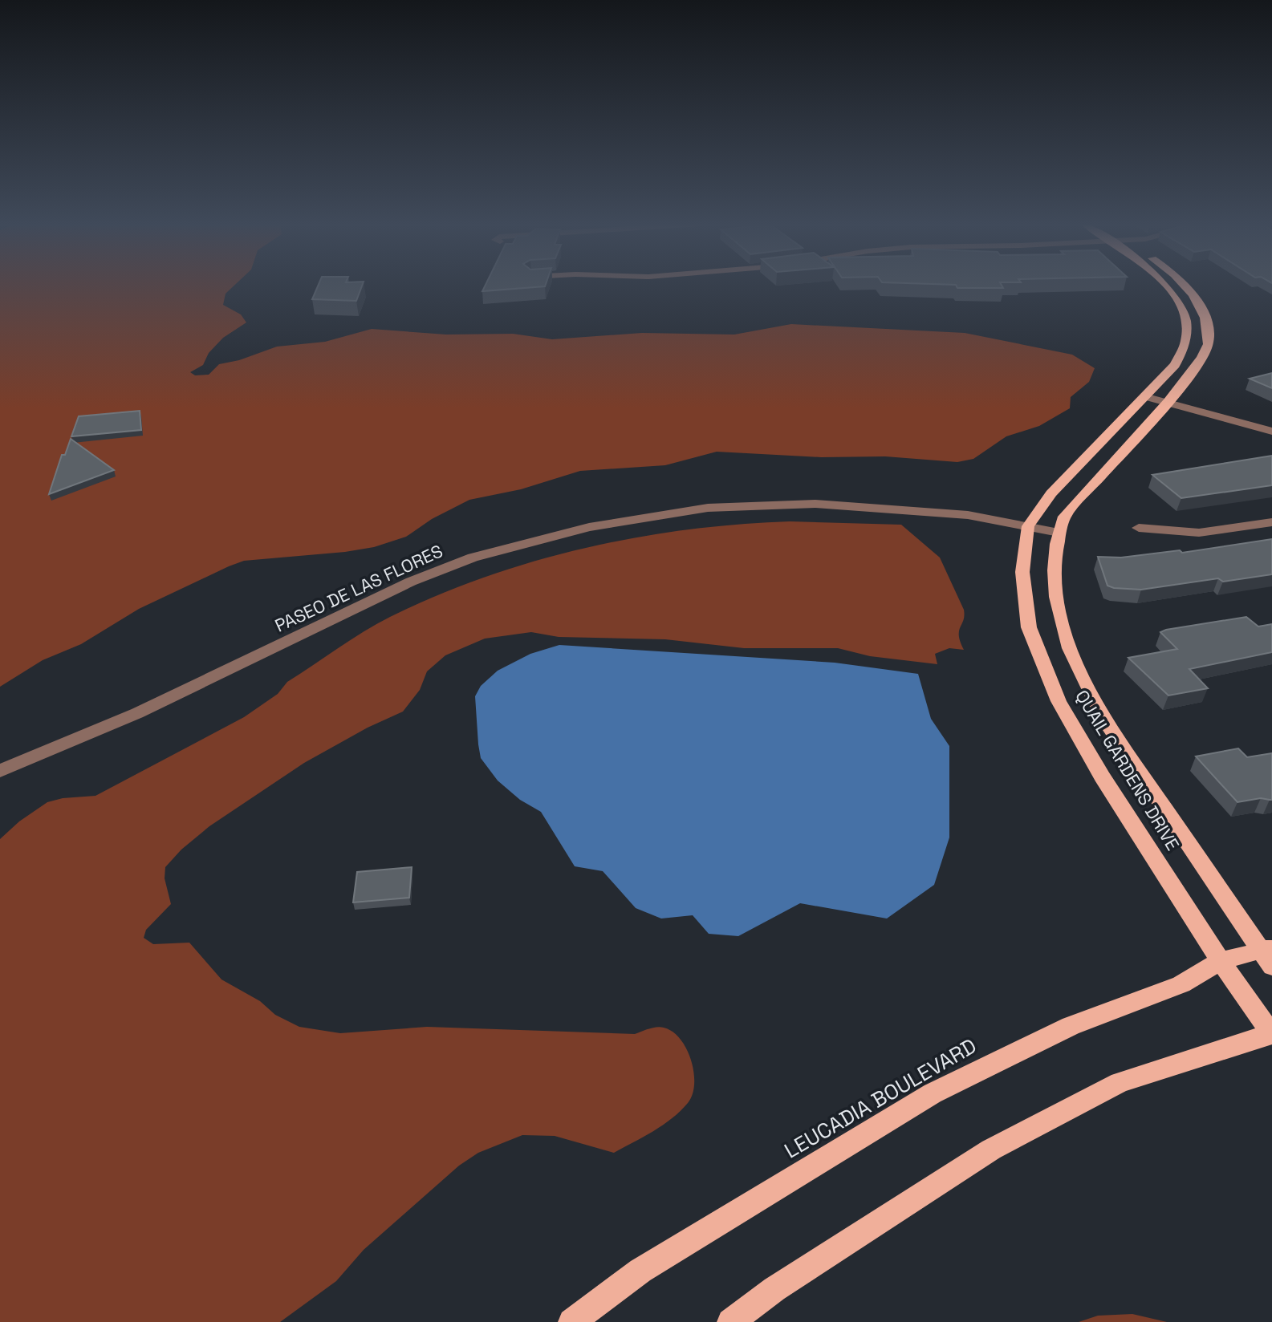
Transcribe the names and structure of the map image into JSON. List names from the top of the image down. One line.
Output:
{"streets":{"main road":["QUAIL GARDENS DRIVE","LEUCADIA BOULEVARD"],"street":["PASEO DE LAS FLORES"]},"crossings":[["PASEO DE LAS FLORES","QUAIL GARDENS DRIVE"],["QUAIL GARDENS DRIVE","LEUCADIA BOULEVARD"]]}
